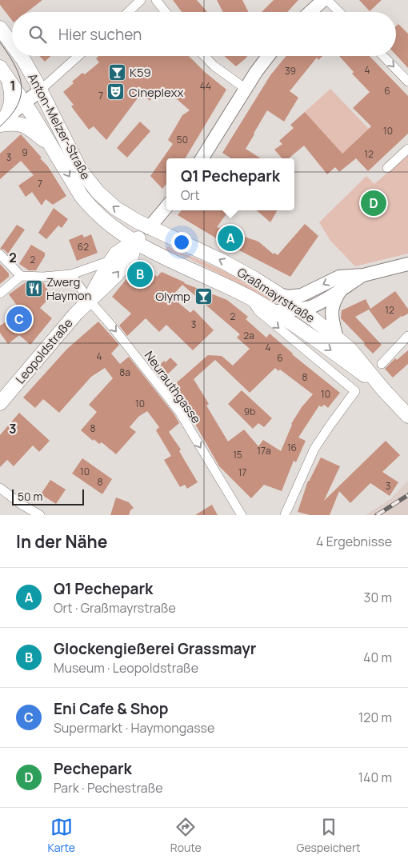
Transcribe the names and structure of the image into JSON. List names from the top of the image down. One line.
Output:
{"streets":{"main road":["Anton-Melzer-Straße","Graßmayrstraße","Leopoldstraße"],"street":["Neurauthgasse"]},"crossings":[["Anton-Melzer-Straße","Graßmayrstraße"],["Anton-Melzer-Straße","Leopoldstraße"],["Graßmayrstraße","Leopoldstraße"],["Leopoldstraße","Neurauthgasse"]],"one_way":["Neurauthgasse"],"places":{"bar":["K59","Olymp"],"theatre":["Cineplexx"],"restaurant":["Zwerg Haymon"]},"house_numbers":["4","39","44","6","7","10","50","9","12","3","7","62","2","12","2","3","2a","4","4","6","8a","8","10","10","9b","8","16","17a","15","10","17","8","3"],"scale_bar":"50 m","page":{"search":"Hier suchen","popup":["Q1 Pechepark","Ort"],"pins":["D","A","B","C"],"scale":"50 m","heading":["In der Nähe","4 Ergebnisse"],"list":[{"mark":"A","name":"Q1 Pechepark","note":"Ort · Graßmayrstraße","value":"30 m"},{"mark":"B","name":"Glockengießerei Grassmayr","note":"Museum · Leopoldstraße","value":"40 m"},{"mark":"C","name":"Eni Cafe & Shop","note":"Supermarkt · Haymongasse","value":"120 m"},{"mark":"D","name":"Pechepark","note":"Park · Pechestraße","value":"140 m"}],"nav":["Karte","Route","Gespeichert"]},"grid":{"rows":["1","2","3"]}}
